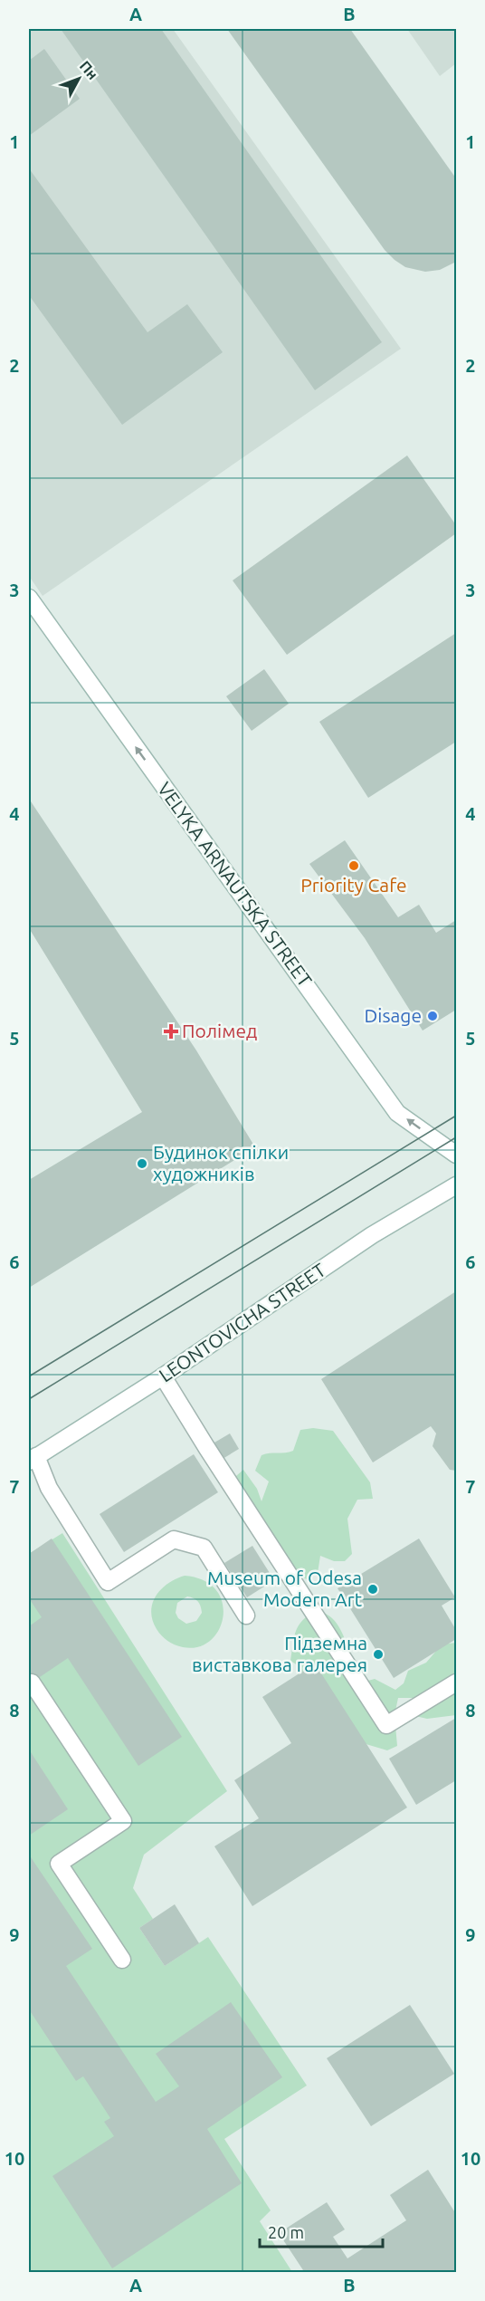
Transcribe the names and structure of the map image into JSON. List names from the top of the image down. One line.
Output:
{"streets":{"main road":["VELYKA ARNAUTSKA STREET","LEONTOVICHA STREET"]},"one_way":["VELYKA ARNAUTSKA STREET"],"places":{"other":["Priority Cafe","Disage","Будинок спілки художників","Museum of Odesa Modern Art","Підземна виставкова галерея"],"health":["Полімед"]},"scale_bar":"20 m","north":"top right","grid":{"columns":["A","B"],"rows":["1","2","3","4","5","6","7","8","9","10"]}}
